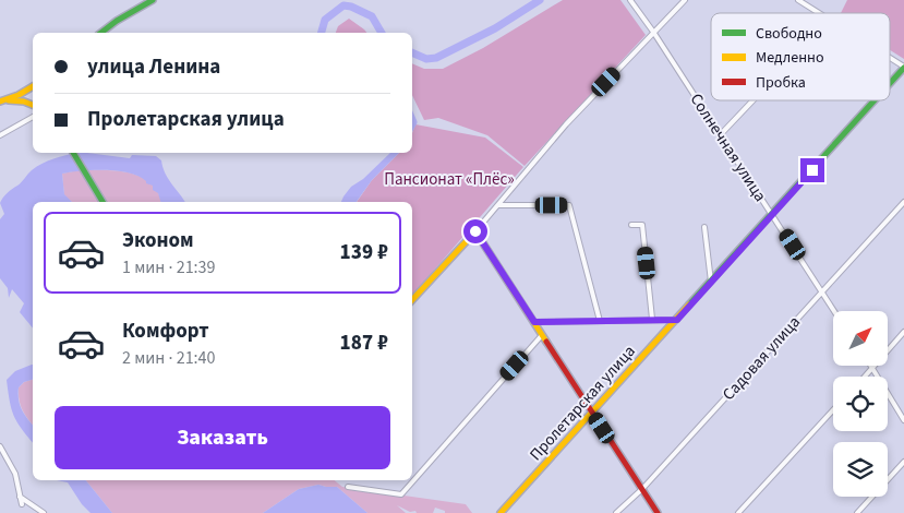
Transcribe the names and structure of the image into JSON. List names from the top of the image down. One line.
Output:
{"streets":{"street":["Солнечная улица","Садовая улица","Пролетарская улица"]},"crossings":[["Солнечная улица","Садовая улица"],["Солнечная улица","Пролетарская улица"]],"parks":["Пансионат «Плёс»"],"legend":["Свободно","Медленно","Пробка"],"north":"top right","page":{"banner":["улица Ленина","Пролетарская улица"],"list":[{"name":"Эконом","note":"1 мин · 21:39","value":"139 ₽"},{"name":"Комфорт","note":"2 мин · 21:40","value":"187 ₽"}],"buttons":"Заказать"}}
